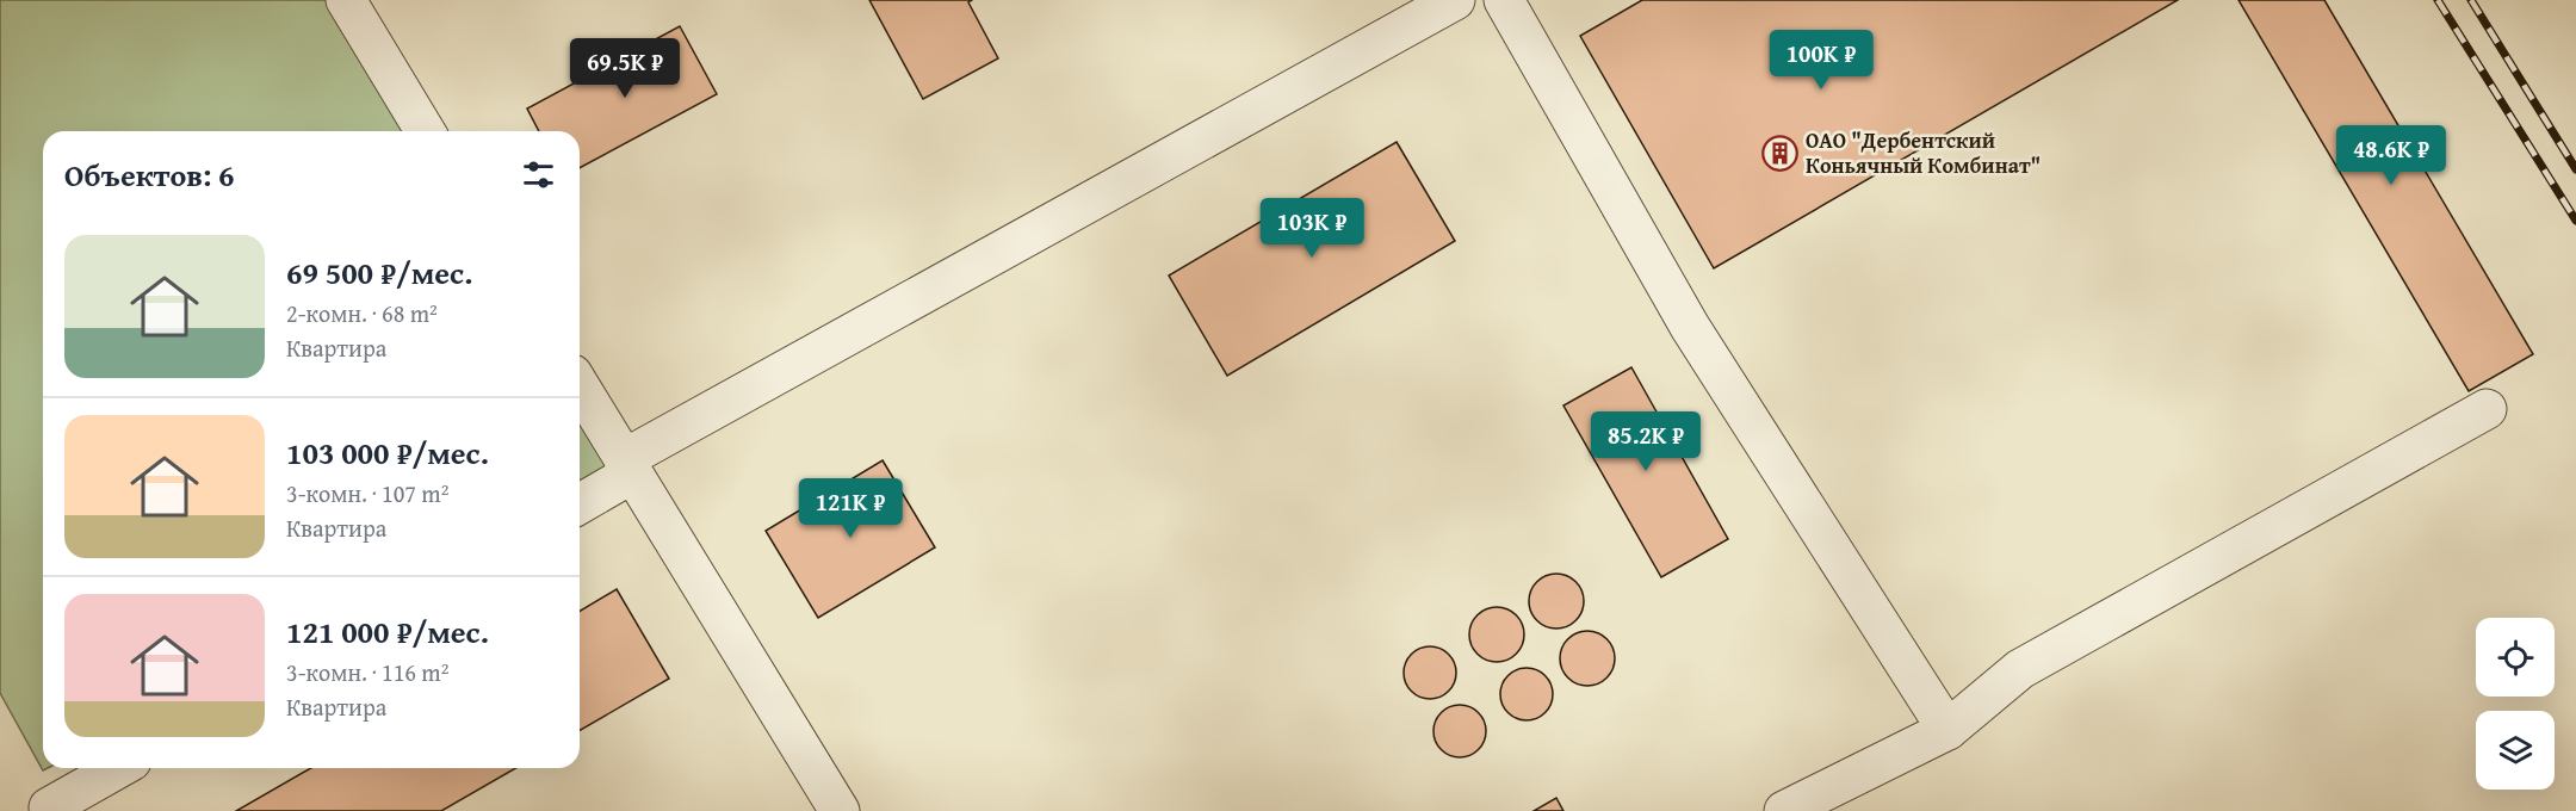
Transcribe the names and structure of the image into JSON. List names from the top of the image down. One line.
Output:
{"places":{"building":["ОАО \"Дербентский Коньячный Комбинат\""]},"page":{"price":["100K ₽","69.5K ₽","48.6K ₽","103K ₽","85.2K ₽","121K ₽"],"heading":"Объектов: 6","list":[{"name":"69 500 ₽/мес.","note":"2-комн. · 68 m² · Квартира"},{"name":"103 000 ₽/мес.","note":"3-комн. · 107 m² · Квартира"},{"name":"121 000 ₽/мес.","note":"3-комн. · 116 m² · Квартира"}]}}
